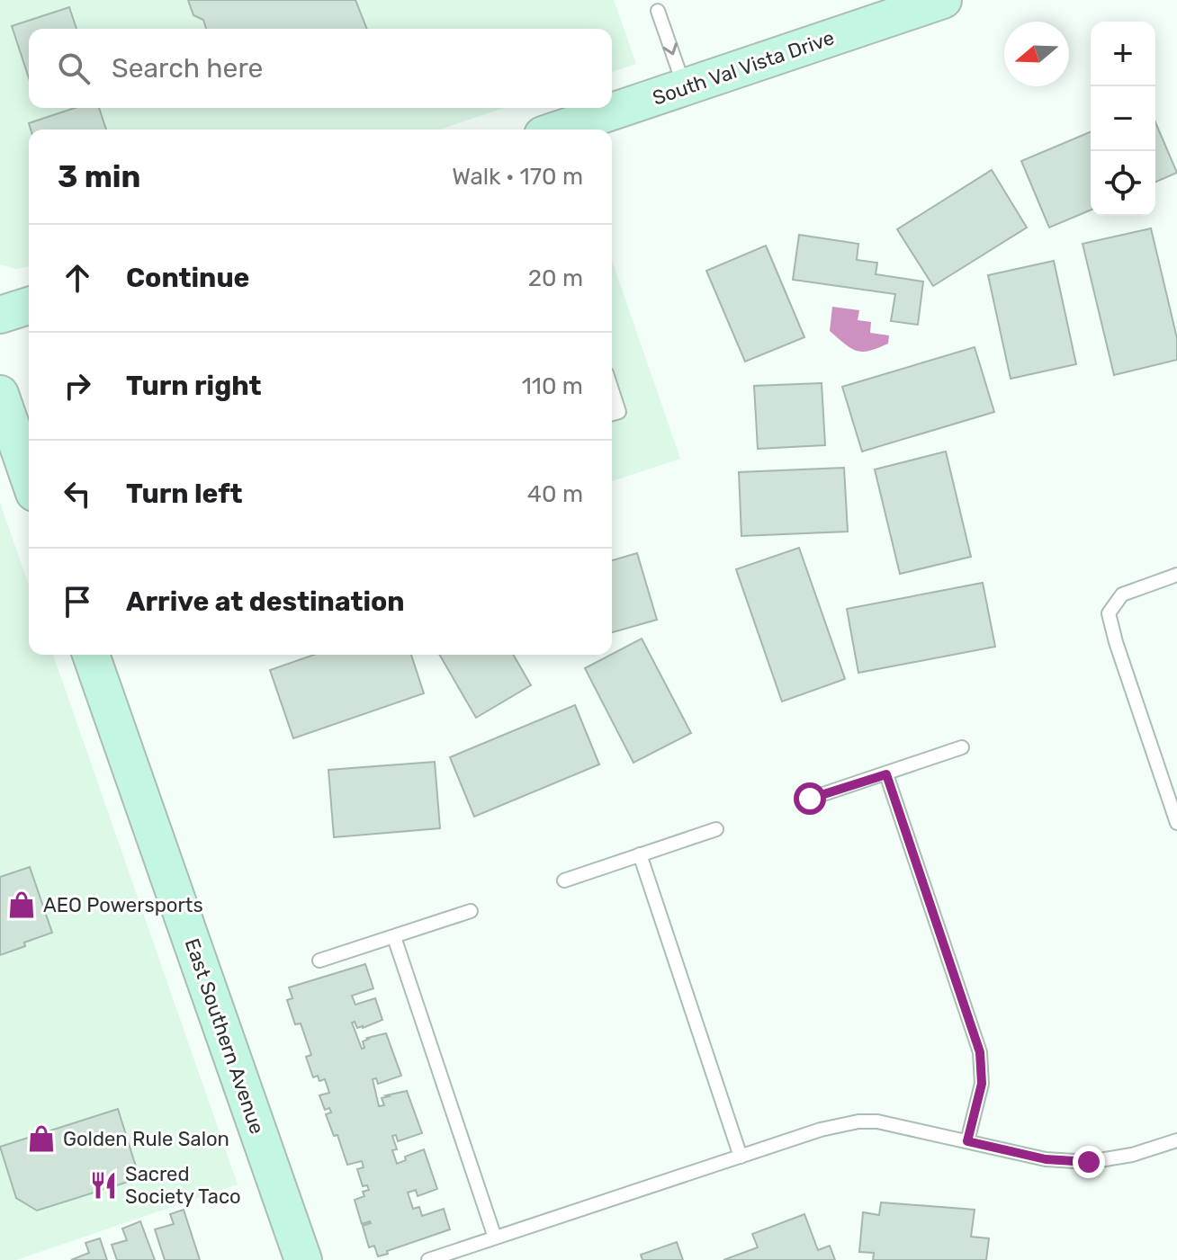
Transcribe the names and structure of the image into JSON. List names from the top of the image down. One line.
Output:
{"streets":{"main road":["South Val Vista Drive","East Southern Avenue"]},"places":{"shop":["AEO Powersports","Golden Rule Salon"],"restaurant":["Sacred Society Taco"]},"north":"left","page":{"map_buttons":["+","−"],"search":"Search here","heading":["3 min","Walk · 170 m"],"list":[["Continue","20 m"],["Turn right","110 m"],["Turn left","40 m"],"Arrive at destination"]}}
